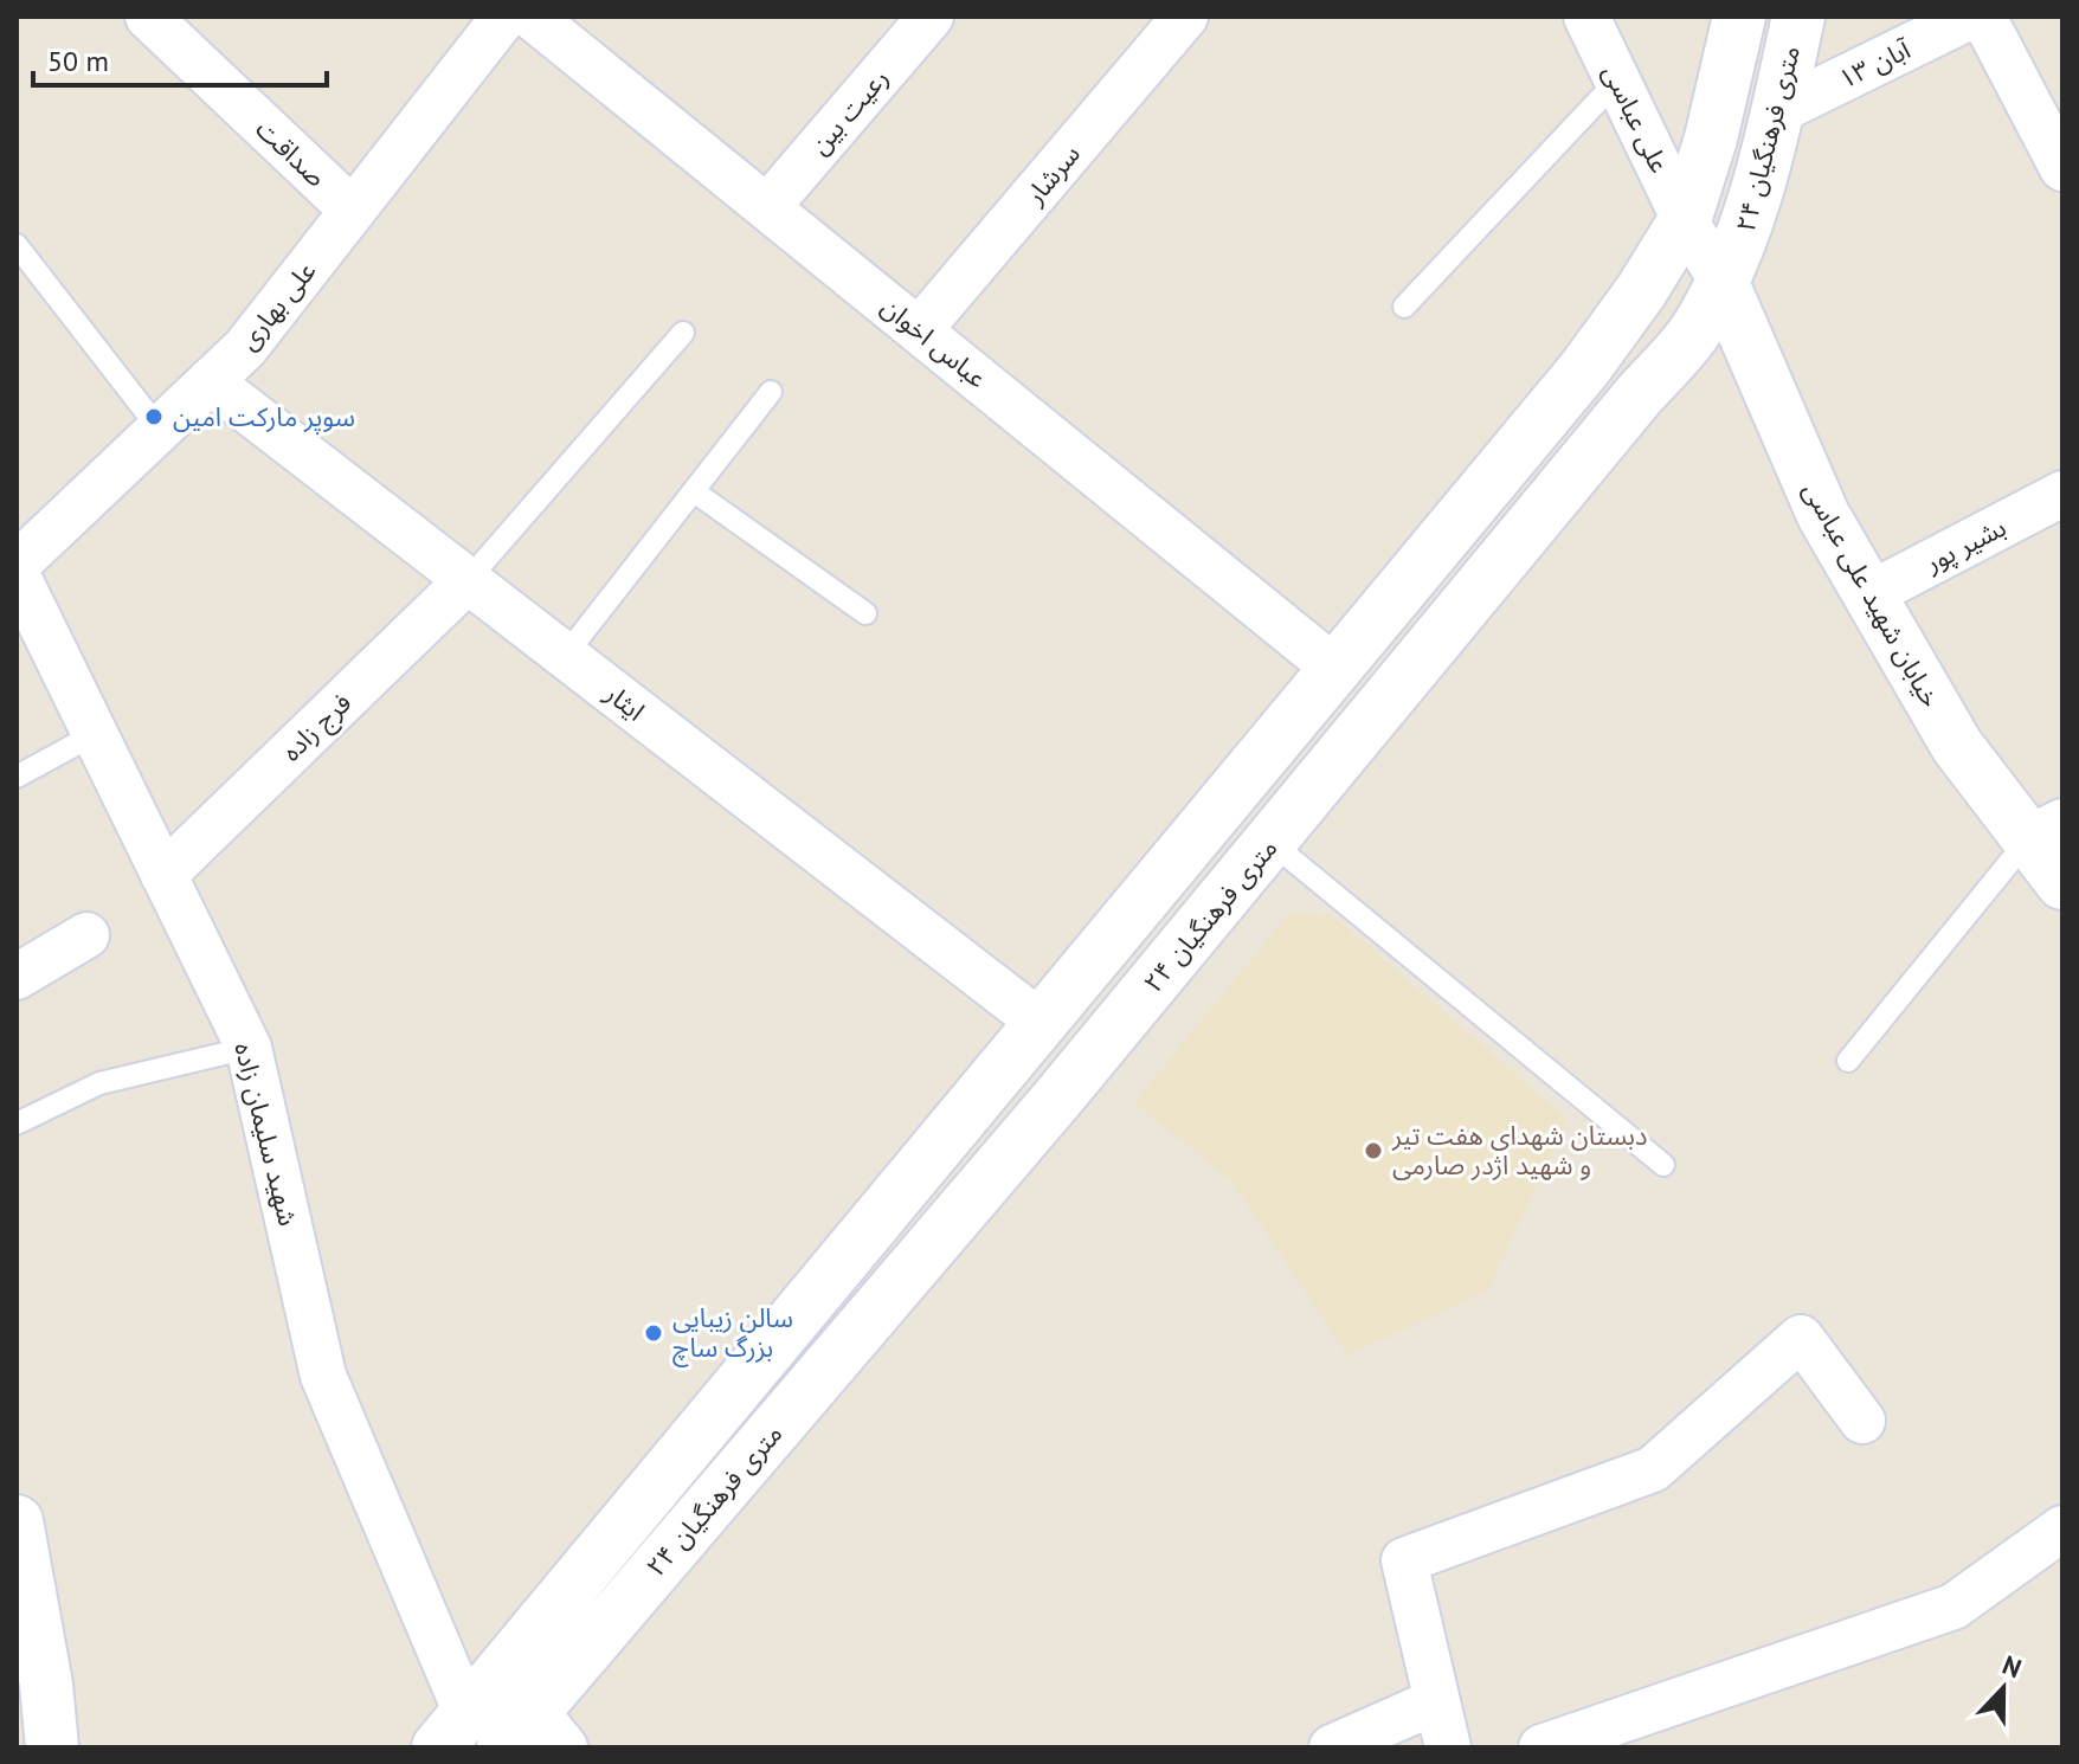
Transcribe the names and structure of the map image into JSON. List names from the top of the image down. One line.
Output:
{"streets":{"main road":["۲۴ متری فرهنگیان","خیابان شهید علی عباسی"],"street":["۱۳ آبان","رعیت بین","علی عباسی","صداقت","سرشار","علی بهاری","عباس اخوان","بشیر پور","ایثار","فرج زاده","شهید سلیمان زاده"]},"crossings":[["۱۳ آبان","۲۴ متری فرهنگیان"],["رعیت بین","عباس اخوان"],["علی عباسی","۲۴ متری فرهنگیان"],["علی عباسی","خیابان شهید علی عباسی"],["۲۴ متری فرهنگیان","عباس اخوان"],["۲۴ متری فرهنگیان","خیابان شهید علی عباسی"],["۲۴ متری فرهنگیان","ایثار"],["۲۴ متری فرهنگیان","شهید سلیمان زاده"],["صداقت","علی بهاری"],["سرشار","عباس اخوان"],["علی بهاری","ایثار"],["بشیر پور","خیابان شهید علی عباسی"],["ایثار","فرج زاده"],["فرج زاده","شهید سلیمان زاده"]],"places":["سوپر مارکت امین","دبستان شهدای هفت تیر و شهید اژدر صارمی","سالن زیبایی بزرگ ساچ"],"scale_bar":"50 m","north":"top"}
